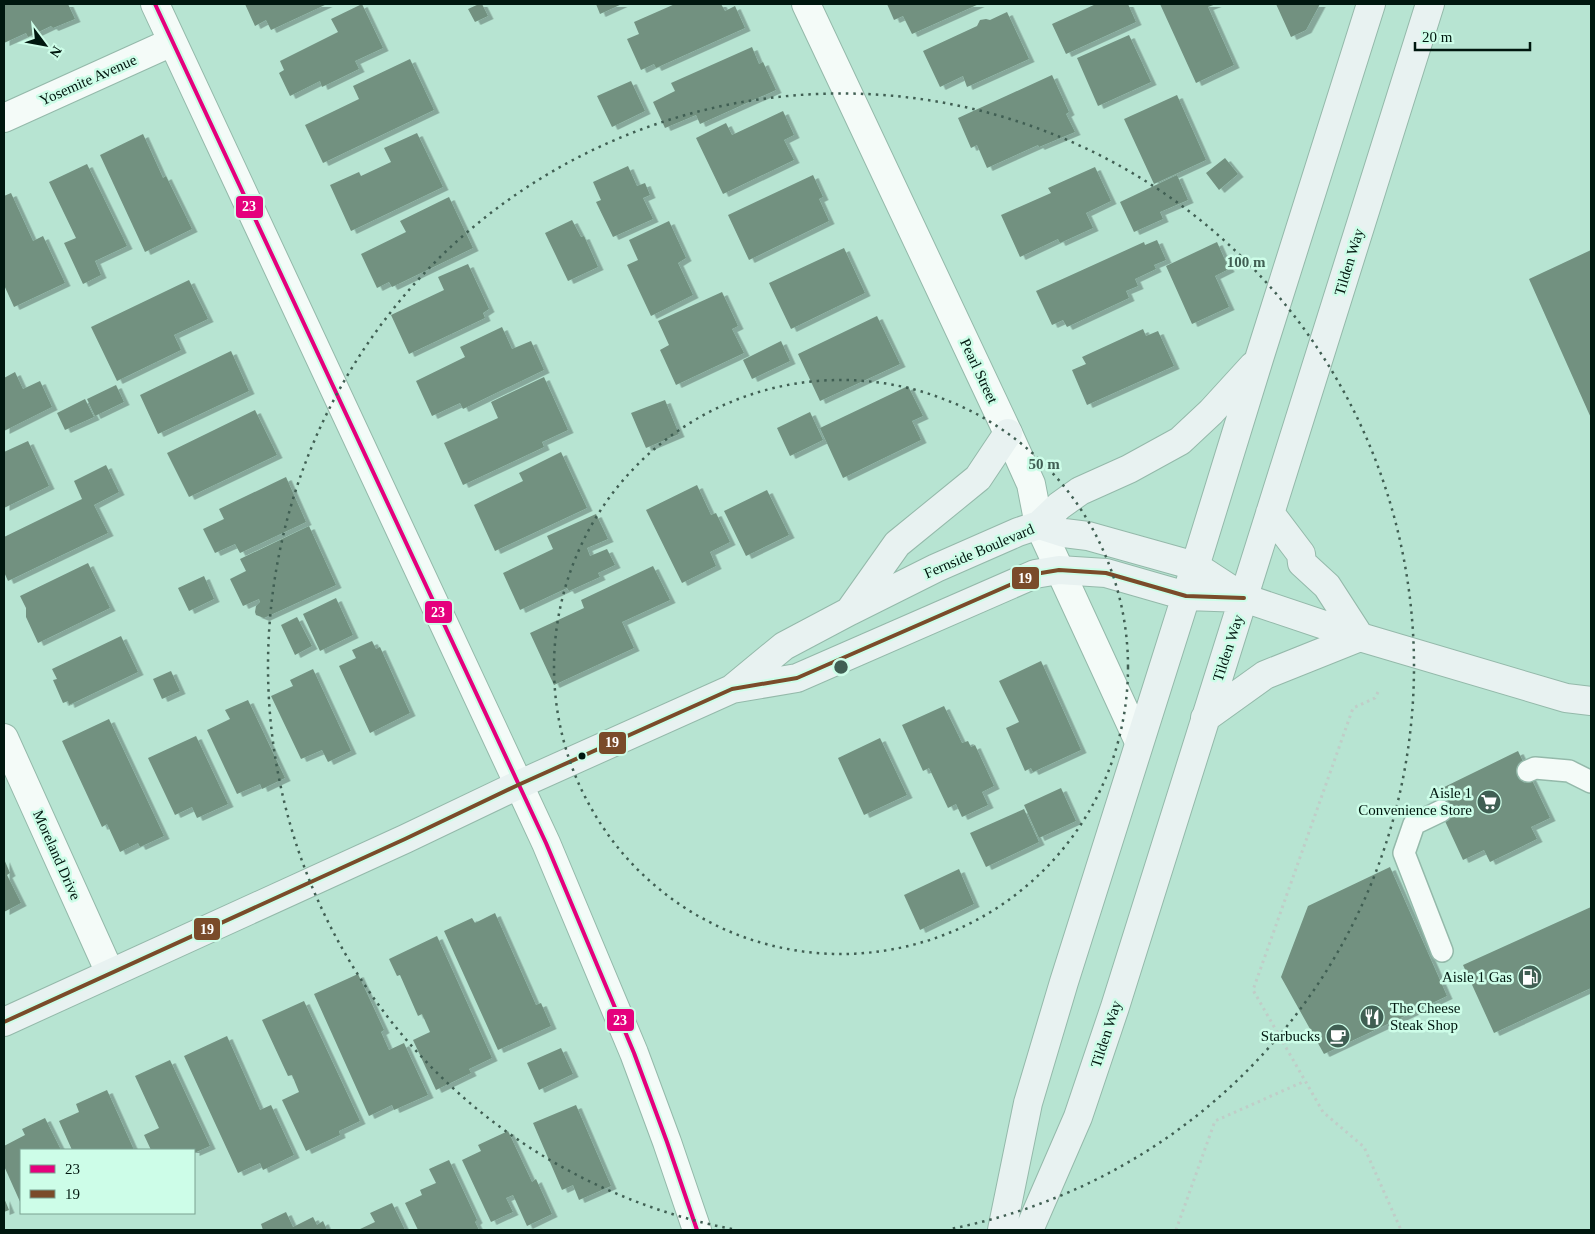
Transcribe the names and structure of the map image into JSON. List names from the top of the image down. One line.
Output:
{"streets":{"main road":["Tilden Way","Fernside Boulevard"],"street":["Yosemite Avenue","Pearl Street","Moreland Drive"]},"crossings":[["Tilden Way","Fernside Boulevard"],["Pearl Street","Fernside Boulevard"],["Fernside Boulevard","Moreland Drive"]],"places":{"supermarket":["Aisle 1 Convenience Store"],"fuel station":["Aisle 1 Gas"],"restaurant":["The Cheese Steak Shop"],"cafe":["Starbucks"]},"lines":["transit line 23","transit line 19"],"legend":["23","19"],"scale_bar":"20 m","north":"bottom right","rings":["100 m","50 m"]}
